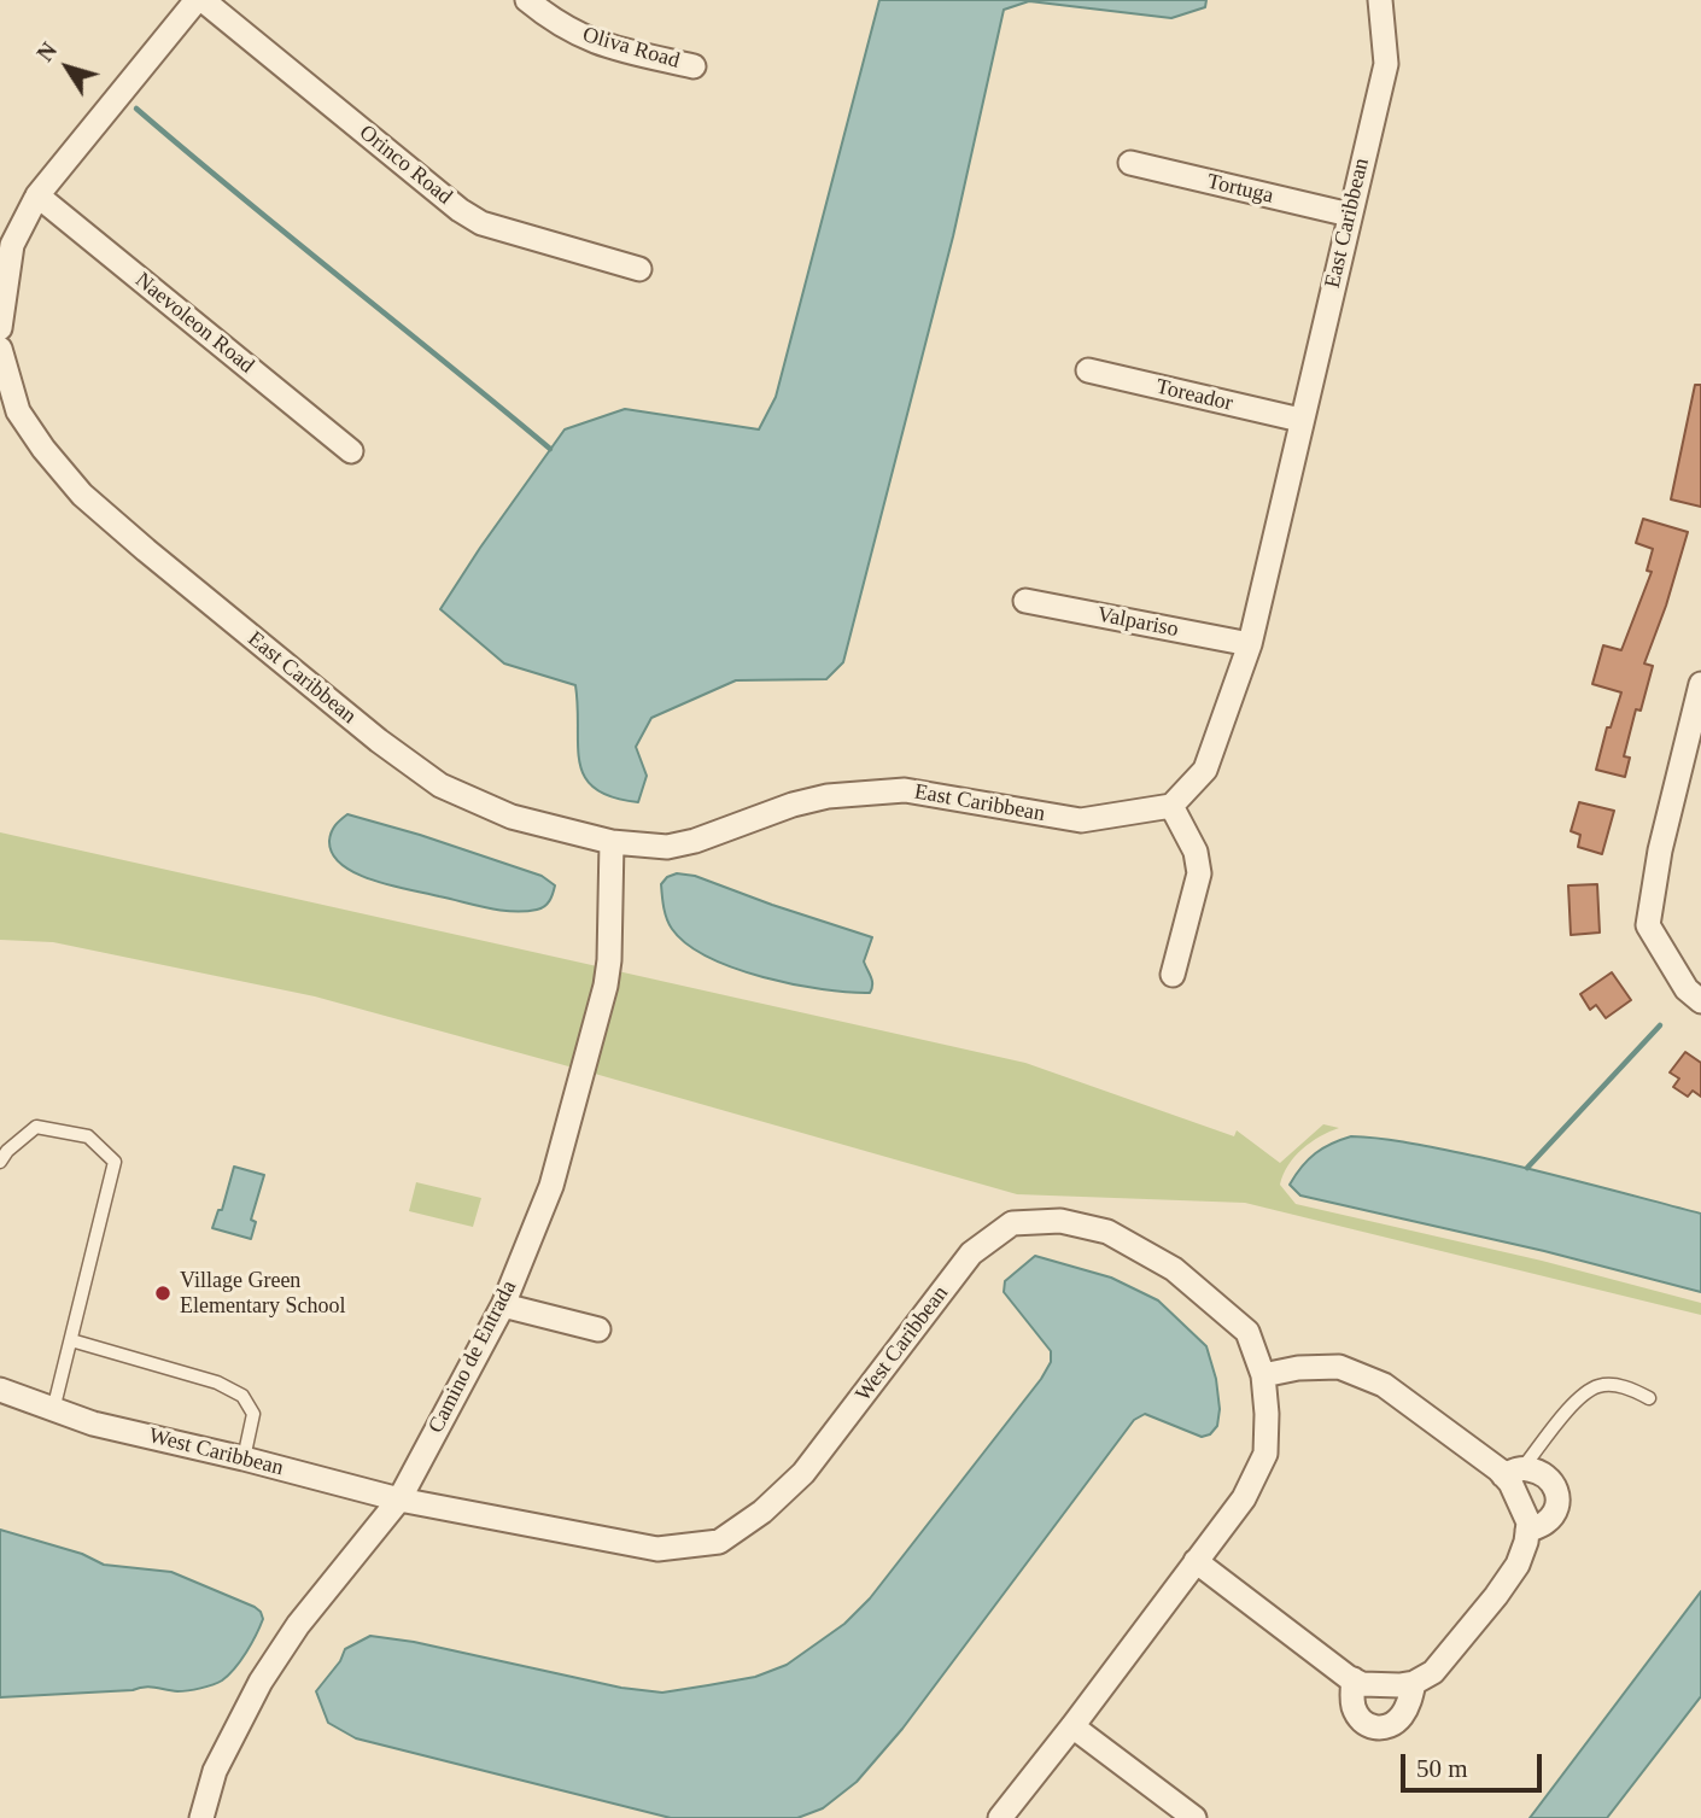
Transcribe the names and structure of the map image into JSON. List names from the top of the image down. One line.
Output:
{"streets":{"street":["Oliva Road","Orinco Road","Tortuga","East Caribbean","Naevoleon Road","Toreador","Valpariso","West Caribbean","Camino de Entrada"]},"crossings":[["Tortuga","East Caribbean"],["East Caribbean","Toreador"],["East Caribbean","Valpariso"],["East Caribbean","Camino de Entrada"],["West Caribbean","Camino de Entrada"]],"places":["Village Green Elementary School"],"scale_bar":"50 m","north":"top left"}
